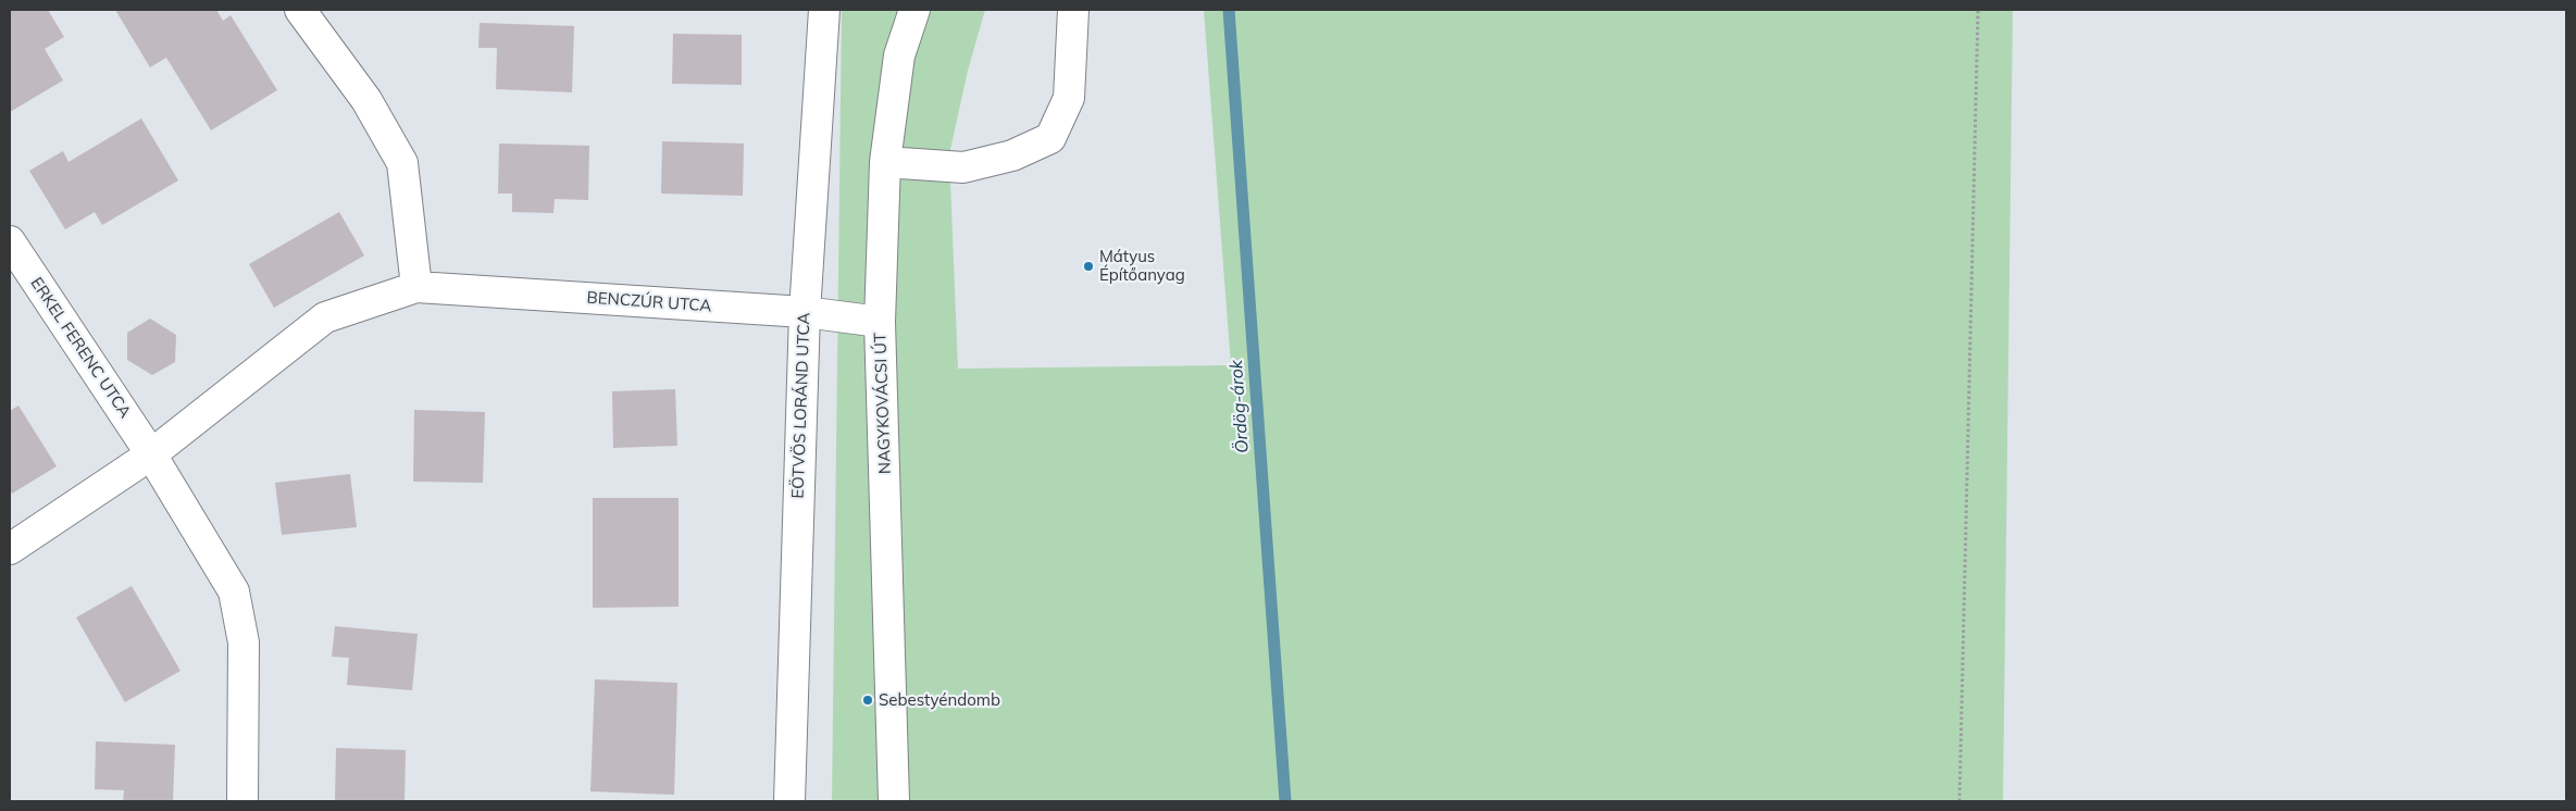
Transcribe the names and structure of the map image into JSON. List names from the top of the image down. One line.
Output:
{"streets":{"street":["BENCZÚR UTCA","ERKEL FERENC UTCA","NAGYKOVÁCSI ÚT","EÖTVÖS LORÁND UTCA"]},"crossings":[["BENCZÚR UTCA","NAGYKOVÁCSI ÚT"],["BENCZÚR UTCA","EÖTVÖS LORÁND UTCA"]],"water":["Ördög-árok"],"places":["Mátyus Építőanyag","Sebestyéndomb"]}
